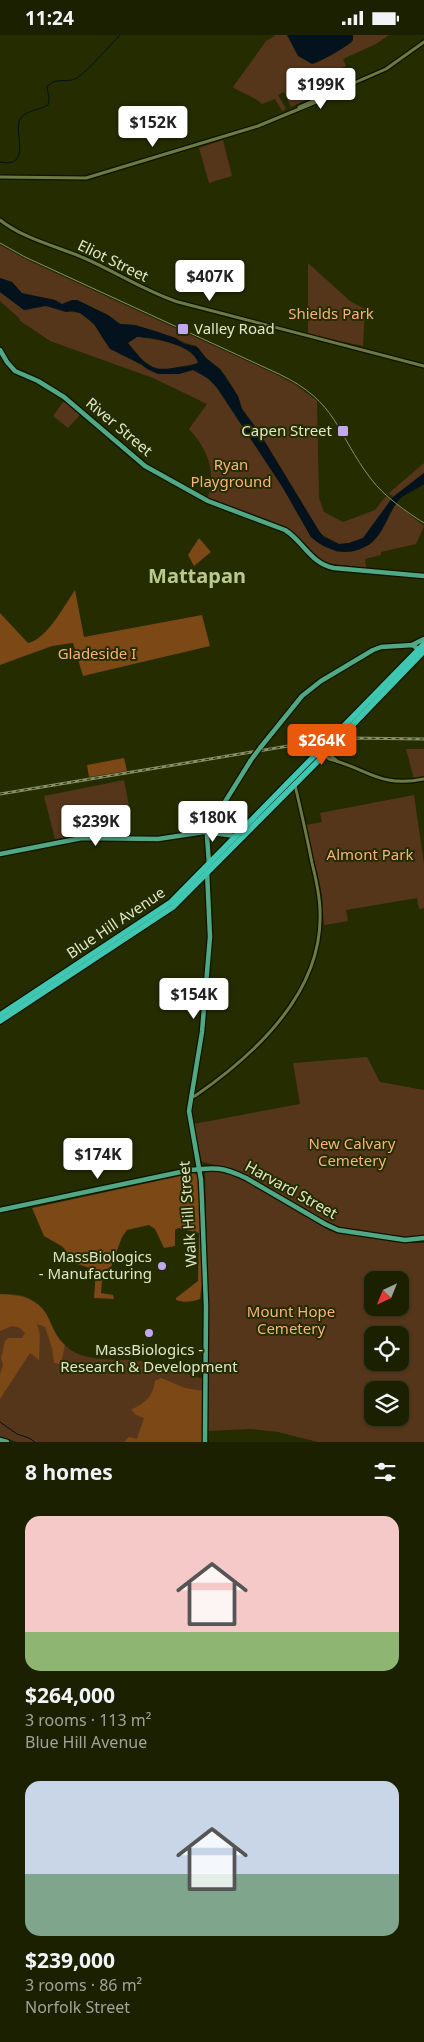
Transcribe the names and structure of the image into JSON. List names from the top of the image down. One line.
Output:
{"streets":{"highway":["Blue Hill Avenue"],"main road":["River Street","Harvard Street","Walk Hill Street"],"street":["Eliot Street"]},"crossings":[["Blue Hill Avenue","Walk Hill Street"],["Harvard Street","Walk Hill Street"]],"districts":["Mattapan"],"parks":["Shields Park","Ryan Playground","Gladeside I","Almont Park","New Calvary Cemetery","Mount Hope Cemetery"],"places":{"transit":["Valley Road","Capen Street"],"other":["MassBiologics - Manufacturing","MassBiologics - Research & Development"]},"north":"bottom left","page":{"status":"11:24","price":["$199K","$152K","$407K","$264K","$180K","$239K","$154K","$174K"],"heading":"8 homes","list":[{"name":"$264,000","note":"3 rooms · 113 m² · Blue Hill Avenue"},{"name":"$239,000","note":"3 rooms · 86 m² · Norfolk Street"}]}}
